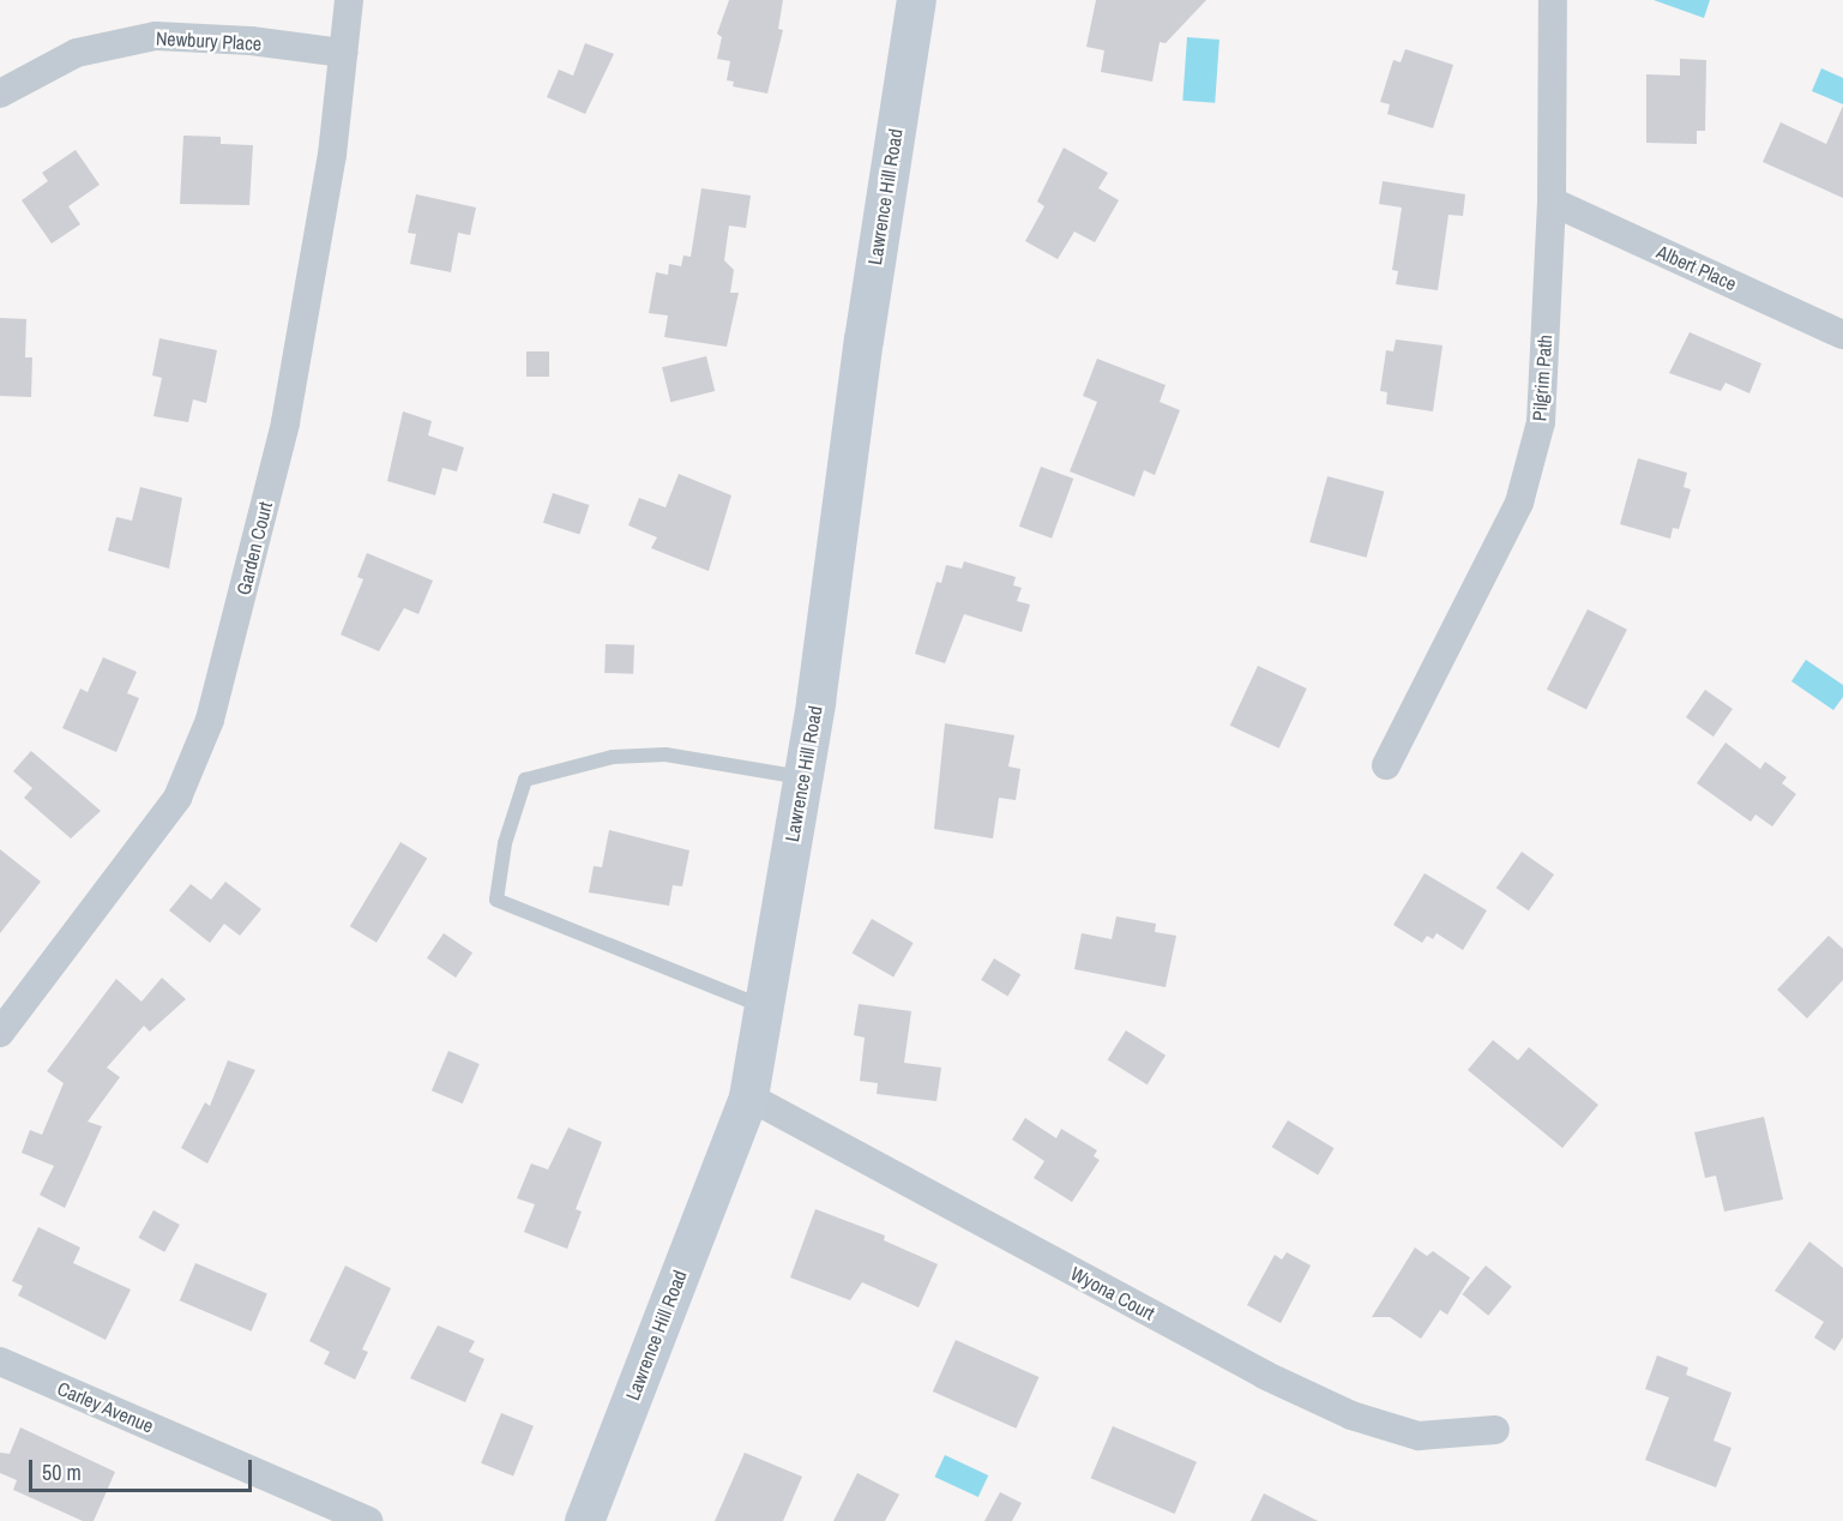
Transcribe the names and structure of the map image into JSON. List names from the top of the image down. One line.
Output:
{"streets":{"main road":["Lawrence Hill Road"],"street":["Newbury Place","Albert Place","Pilgrim Path","Garden Court","Wyona Court","Carley Avenue"]},"crossings":[["Newbury Place","Garden Court"],["Lawrence Hill Road","Wyona Court"],["Albert Place","Pilgrim Path"]],"scale_bar":"50 m"}
